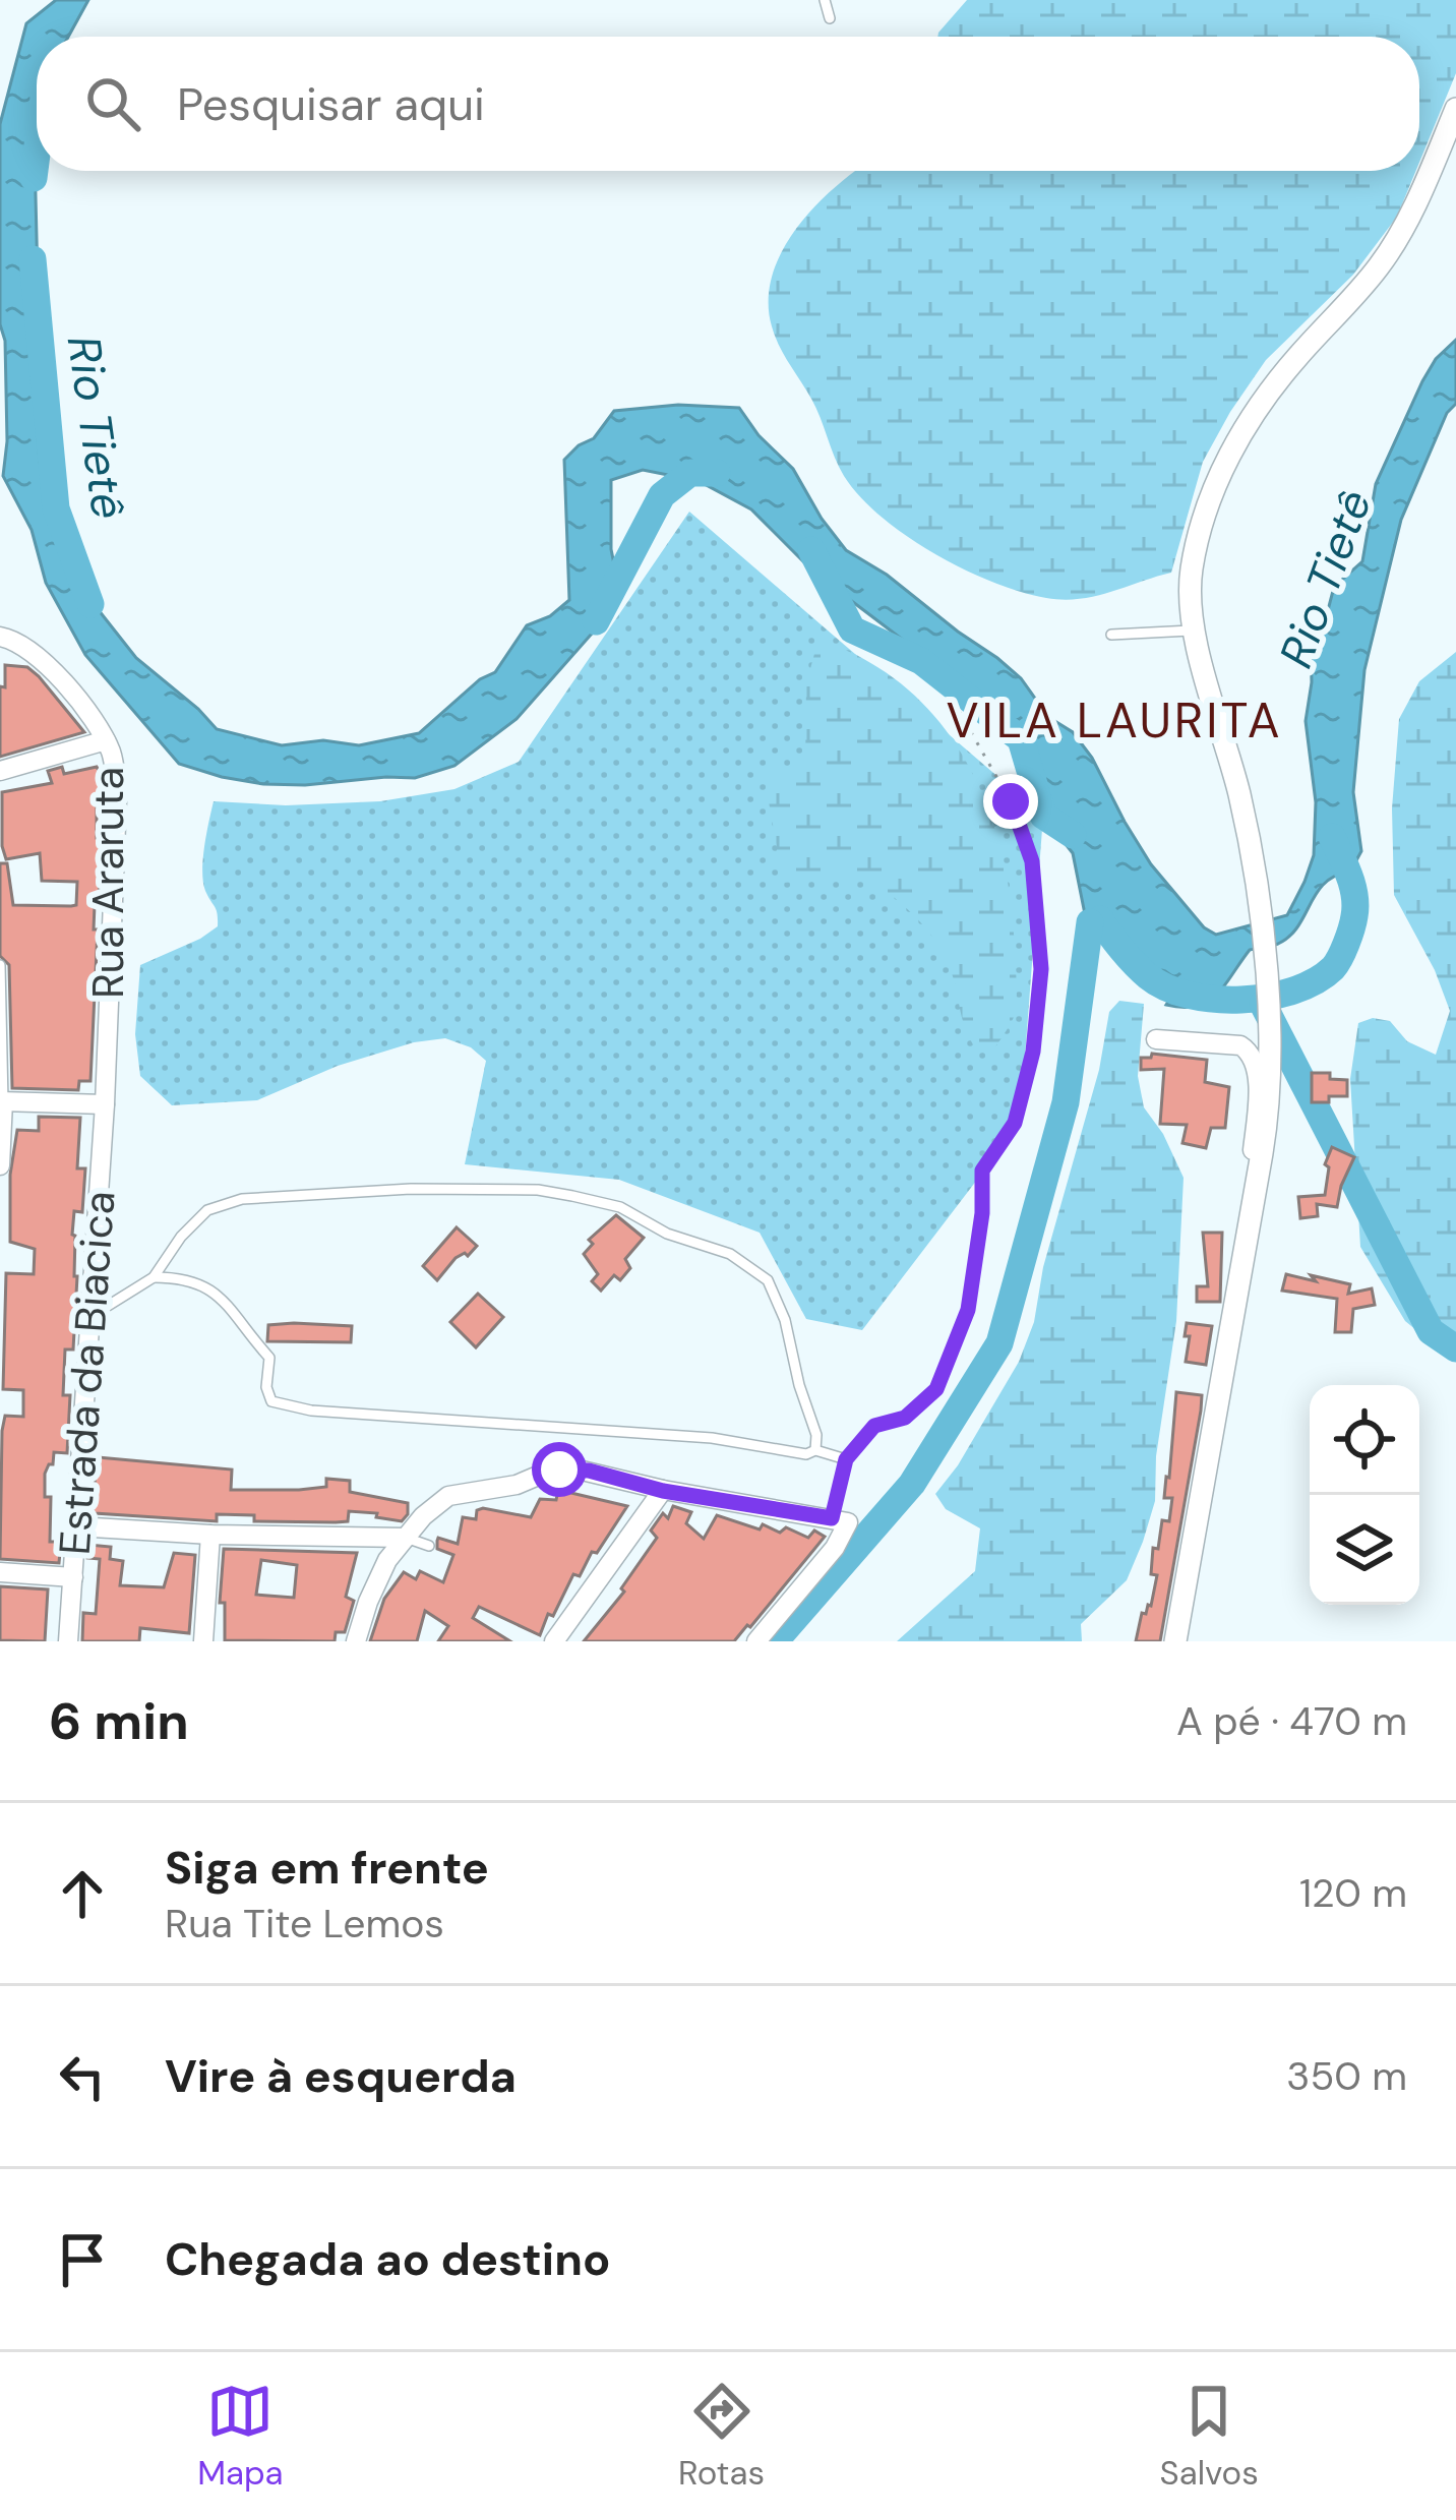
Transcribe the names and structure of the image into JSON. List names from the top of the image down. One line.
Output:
{"streets":{"street":["Rua Araruta","Estrada da Biacica"]},"crossings":[["Rua Araruta","Estrada da Biacica"]],"districts":["VILA LAURITA"],"water":["Rio Tietê"],"page":{"search":"Pesquisar aqui","heading":["6 min","A pé · 470 m"],"list":[["Siga em frente","Rua Tite Lemos","120 m"],["Vire à esquerda","350 m"],"Chegada ao destino"],"nav":["Mapa","Rotas","Salvos"]}}
